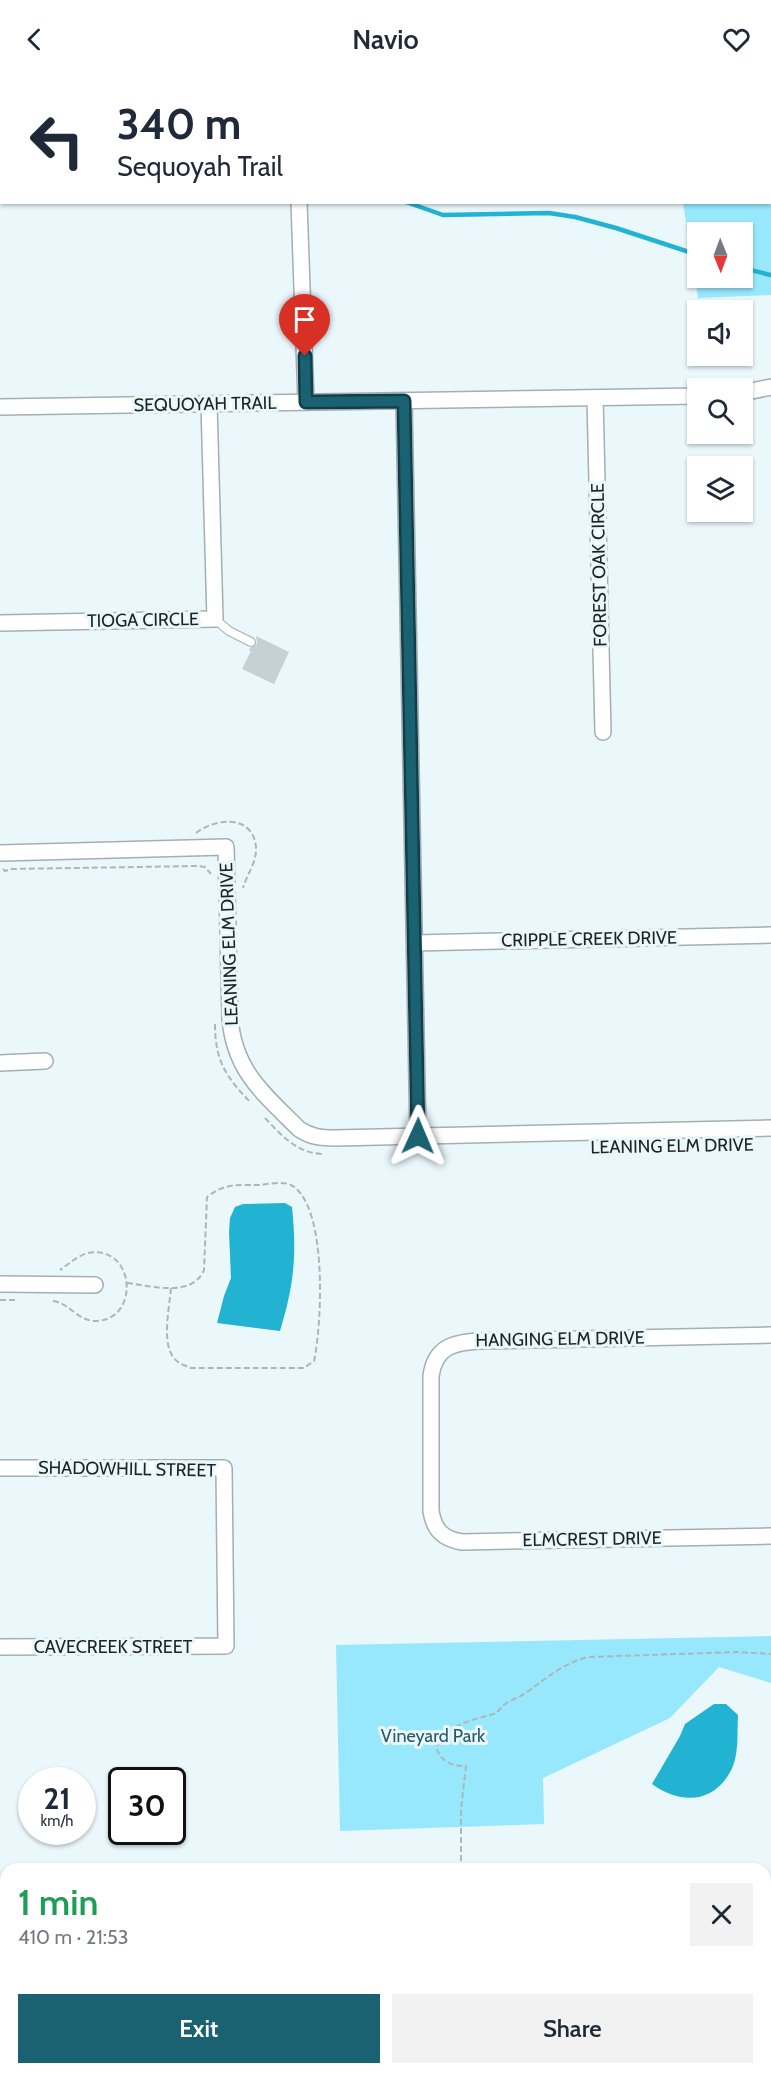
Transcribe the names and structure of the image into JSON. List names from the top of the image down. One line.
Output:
{"streets":{"street":["SEQUOYAH TRAIL","FOREST OAK CIRCLE","TIOGA CIRCLE","CRIPPLE CREEK DRIVE","LEANING ELM DRIVE","HANGING ELM DRIVE","SHADOWHILL STREET","ELMCREST DRIVE","CAVECREEK STREET"]},"crossings":[["SEQUOYAH TRAIL","FOREST OAK CIRCLE"],["SEQUOYAH TRAIL","TIOGA CIRCLE"],["HANGING ELM DRIVE","ELMCREST DRIVE"],["SHADOWHILL STREET","CAVECREEK STREET"]],"parks":["Vineyard Park"],"north":"bottom","page":{"header":"Navio","turn":["340 m","Sequoyah Trail"],"speed":"21 km/h","limit":"30","heading":["1 min","410 m · 21:53"],"buttons":["Exit","Share"]}}
